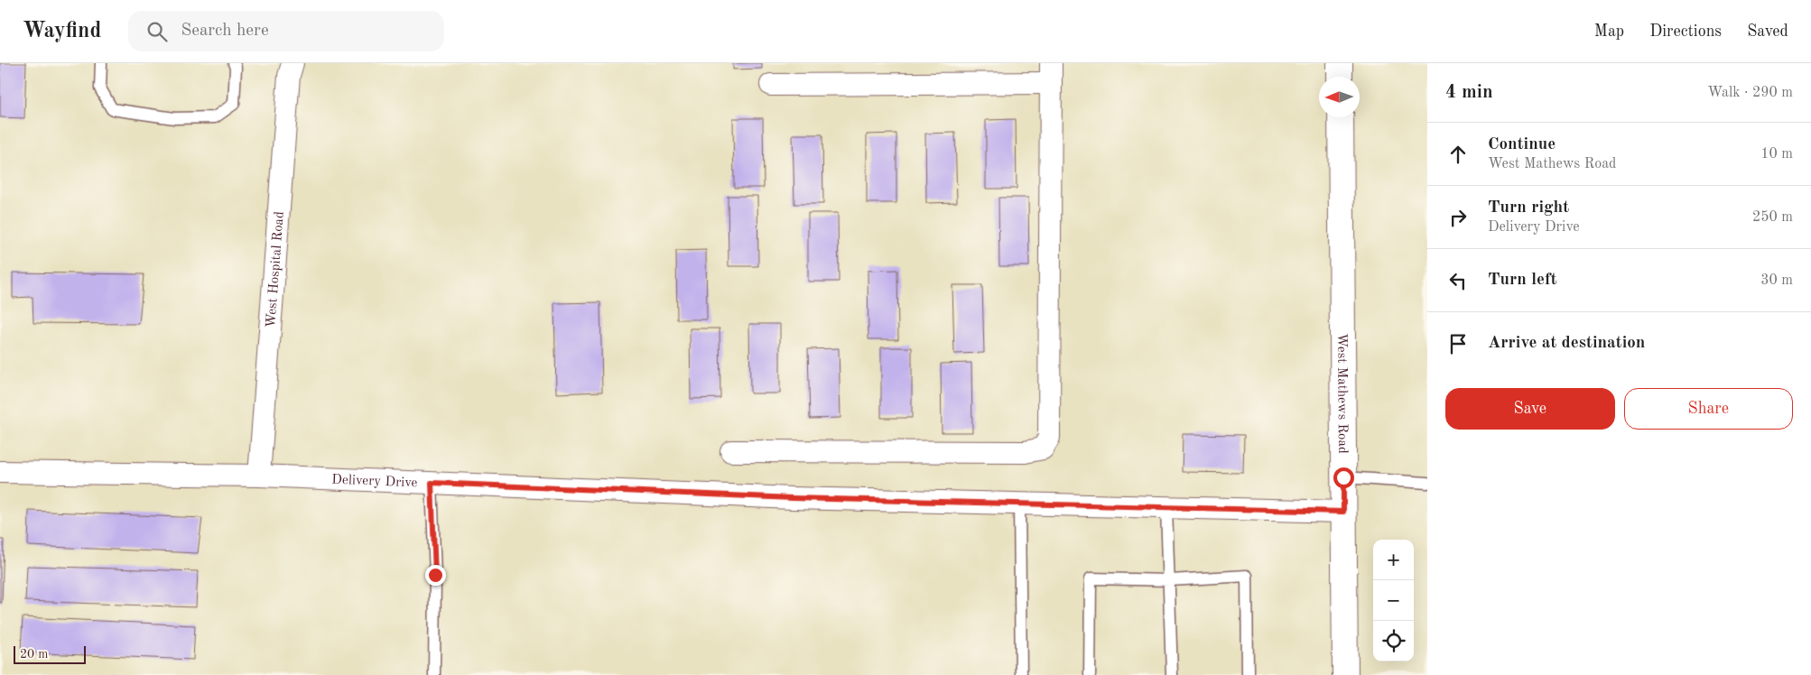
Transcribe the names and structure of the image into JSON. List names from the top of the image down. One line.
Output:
{"streets":{"main road":["West Mathews Road"],"street":["West Hospital Road","Delivery Drive"]},"crossings":[["West Hospital Road","Delivery Drive"],["West Mathews Road","Delivery Drive"]],"scale_bar":"20 m","north":"left","page":{"header":"Wayfind","search":"Search here","nav":["Map","Directions","Saved"],"heading":["4 min","Walk · 290 m"],"list":[["Continue","West Mathews Road","10 m"],["Turn right","Delivery Drive","250 m"],["Turn left","30 m"],"Arrive at destination"],"buttons":["Save","Share"],"map_buttons":["+","−"],"scale":"20 m"}}
